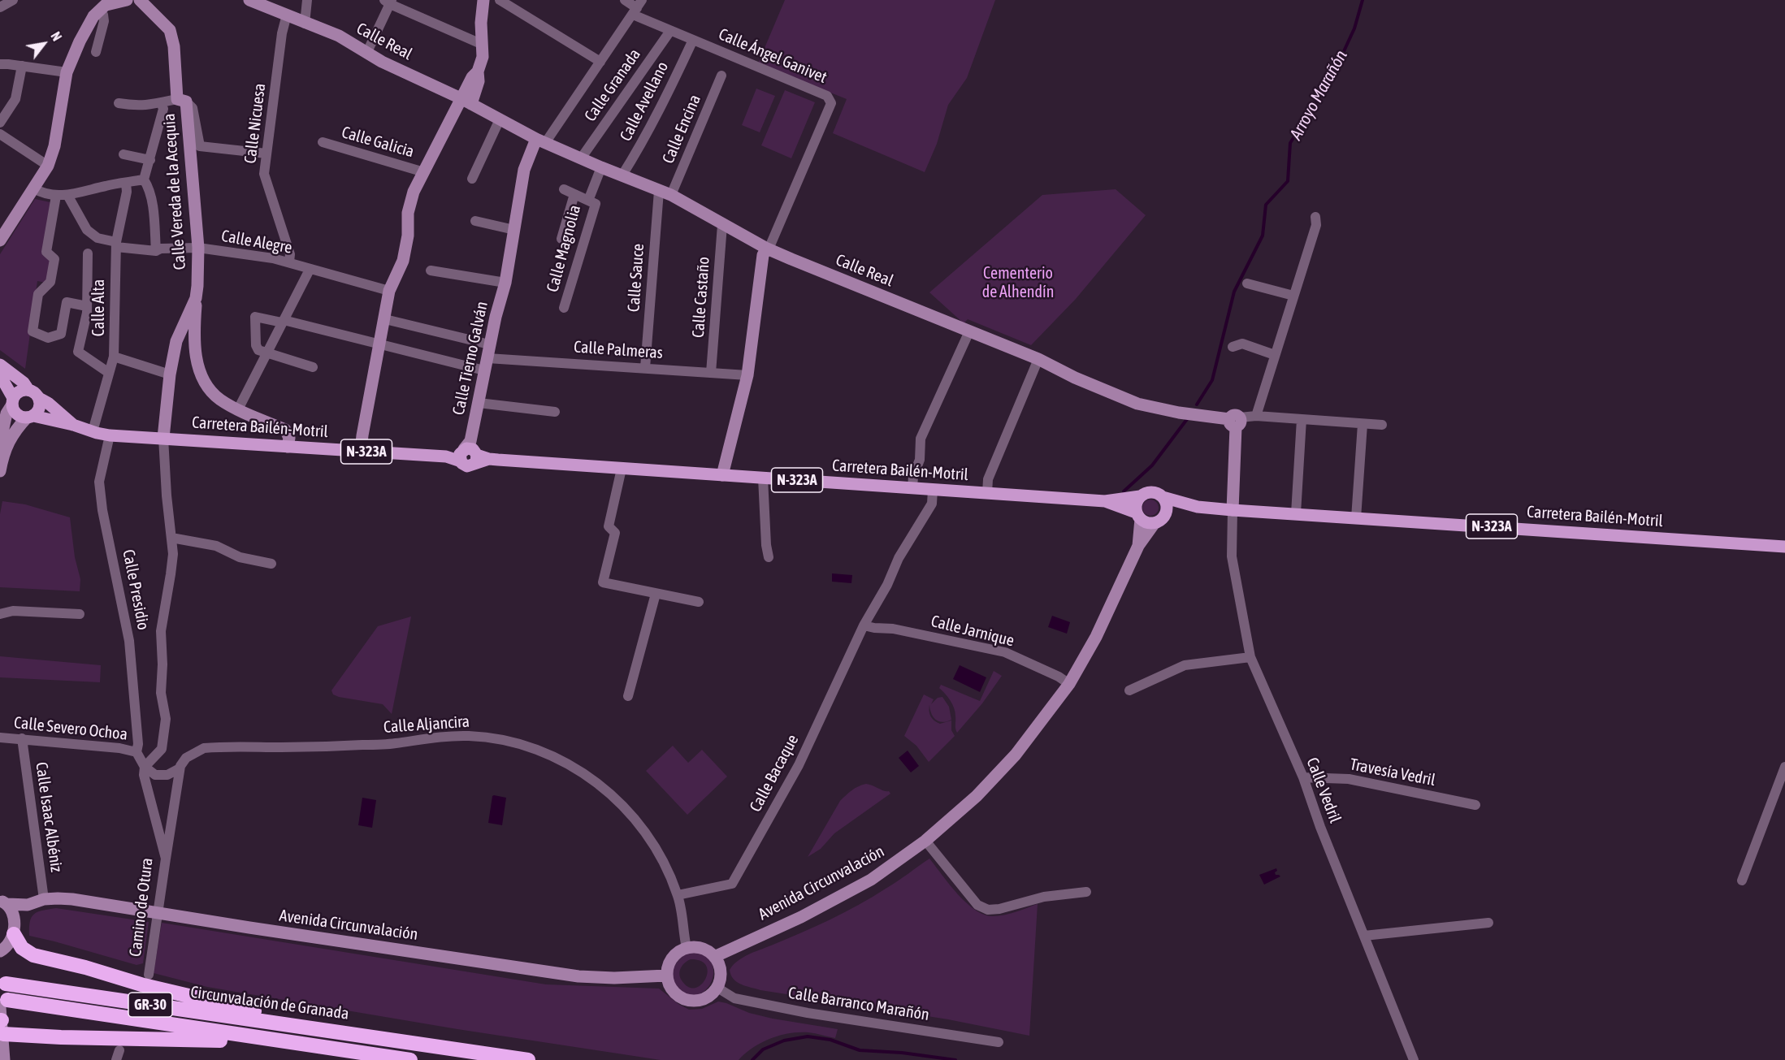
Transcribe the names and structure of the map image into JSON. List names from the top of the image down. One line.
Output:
{"streets":{"highway":["Circunvalación de Granada","GR-30"],"main road":["Carretera Bailén-Motril","N-323A"],"street":["Calle Real","Calle Ángel Ganivet","Calle Granada","Calle Avellano","Calle Nicuesa","Calle Encina","Calle Galicia","Calle Vereda de la Acequia","Calle Alegre","Calle Magnolia","Calle Sauce","Calle Castaño","Calle Alta","Calle Palmeras","Calle Tierno Galván","Calle Presidio","Calle Jarnique","Calle Aljancira","Calle Severo Ochoa","Travesía Vedril","Calle Bacaque","Calle Vedril","Calle Isaac Albéniz","Avenida Circunvalación","Camino de Otura","Calle Barranco Marañón"]},"crossings":[["Calle Real","Calle Ángel Ganivet"],["Calle Real","Calle Granada"],["Calle Real","Calle Avellano"],["Calle Real","Calle Nicuesa"],["Calle Real","Calle Encina"],["Calle Real","Calle Magnolia"],["Calle Real","Calle Sauce"],["Calle Real","Calle Castaño"],["Calle Real","Calle Tierno Galván"],["Calle Ángel Ganivet","Calle Granada"],["Calle Ángel Ganivet","Calle Avellano"],["Calle Nicuesa","Calle Alegre"],["Calle Encina","Calle Sauce"],["Calle Vereda de la Acequia","Calle Alegre"],["Calle Vereda de la Acequia","Carretera Bailén-Motril"],["Calle Vereda de la Acequia","Calle Severo Ochoa"],["Calle Vereda de la Acequia","Camino de Otura"],["Calle Alegre","Calle Alta"],["Calle Sauce","Calle Palmeras"],["Calle Castaño","Calle Palmeras"],["Calle Alta","Carretera Bailén-Motril"],["Calle Palmeras","Calle Tierno Galván"],["Calle Tierno Galván","Carretera Bailén-Motril"],["Carretera Bailén-Motril","N-323A"],["Carretera Bailén-Motril","Calle Presidio"],["Carretera Bailén-Motril","Calle Bacaque"],["Carretera Bailén-Motril","Calle Vedril"],["Calle Presidio","Calle Severo Ochoa"],["Calle Jarnique","Calle Bacaque"],["Calle Jarnique","Avenida Circunvalación"],["Calle Aljancira","Calle Severo Ochoa"],["Calle Aljancira","Calle Bacaque"],["Calle Aljancira","Avenida Circunvalación"],["Calle Aljancira","Calle Barranco Marañón"],["Calle Severo Ochoa","Calle Isaac Albéniz"],["Calle Severo Ochoa","Camino de Otura"],["Travesía Vedril","Calle Vedril"],["Calle Isaac Albéniz","Avenida Circunvalación"],["Avenida Circunvalación","Camino de Otura"],["Avenida Circunvalación","Calle Barranco Marañón"]],"water":["Arroyo Marañón"],"parks":["Cementerio de Alhendín"],"north":"top right"}
